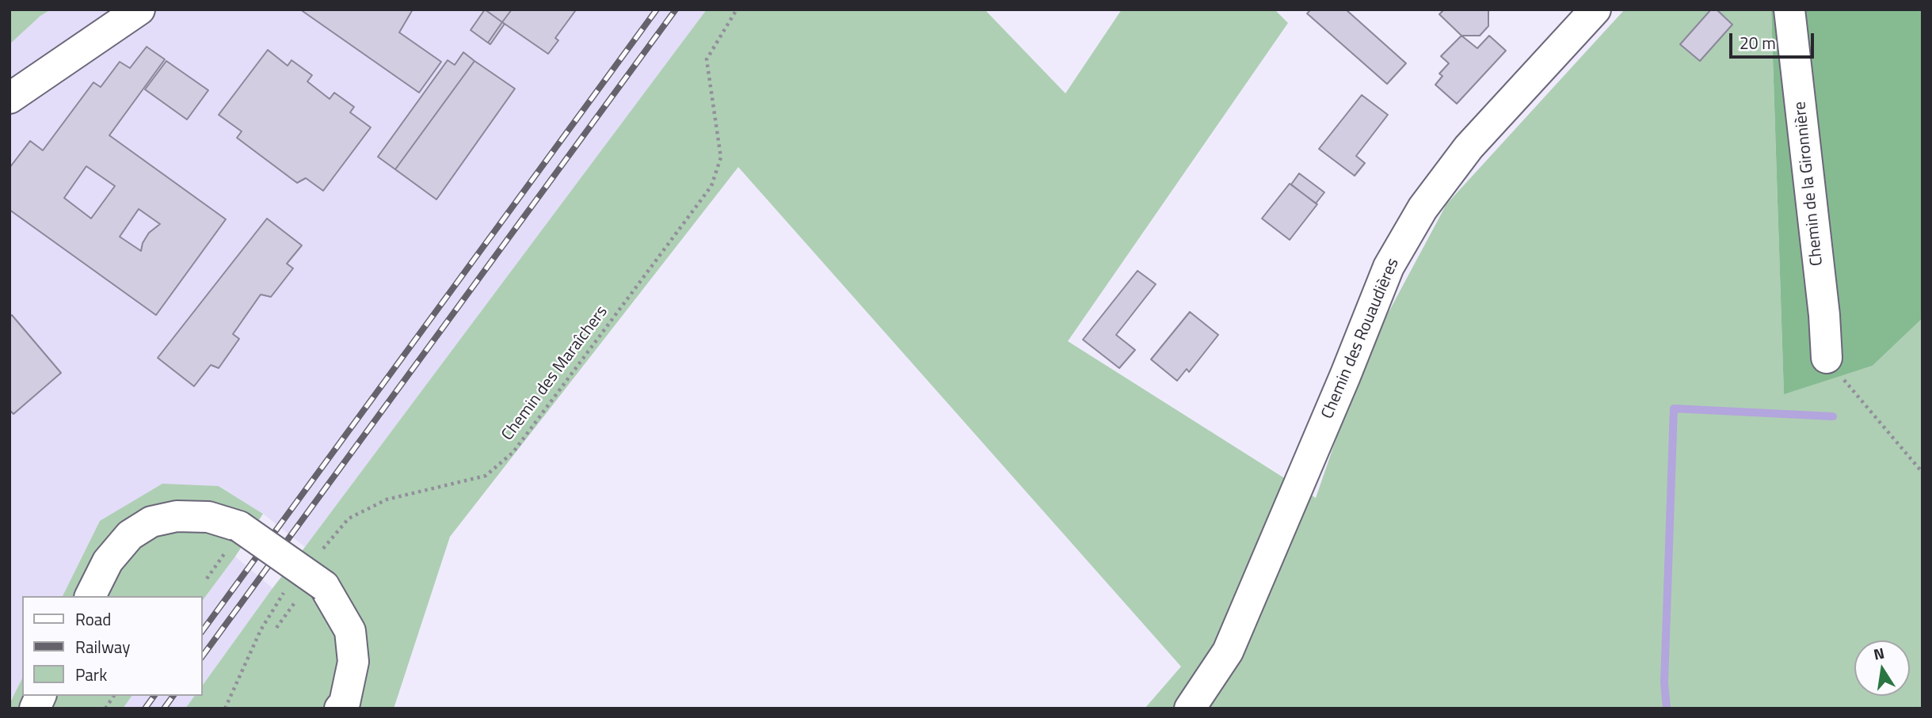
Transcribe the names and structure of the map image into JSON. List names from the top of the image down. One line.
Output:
{"streets":{"street":["Chemin de la Gironnière","Chemin des Rouaudières"],"path":["Chemin des Maraîchers"]},"legend":["Road","Railway","Park"],"scale_bar":"20 m","north":"top"}
